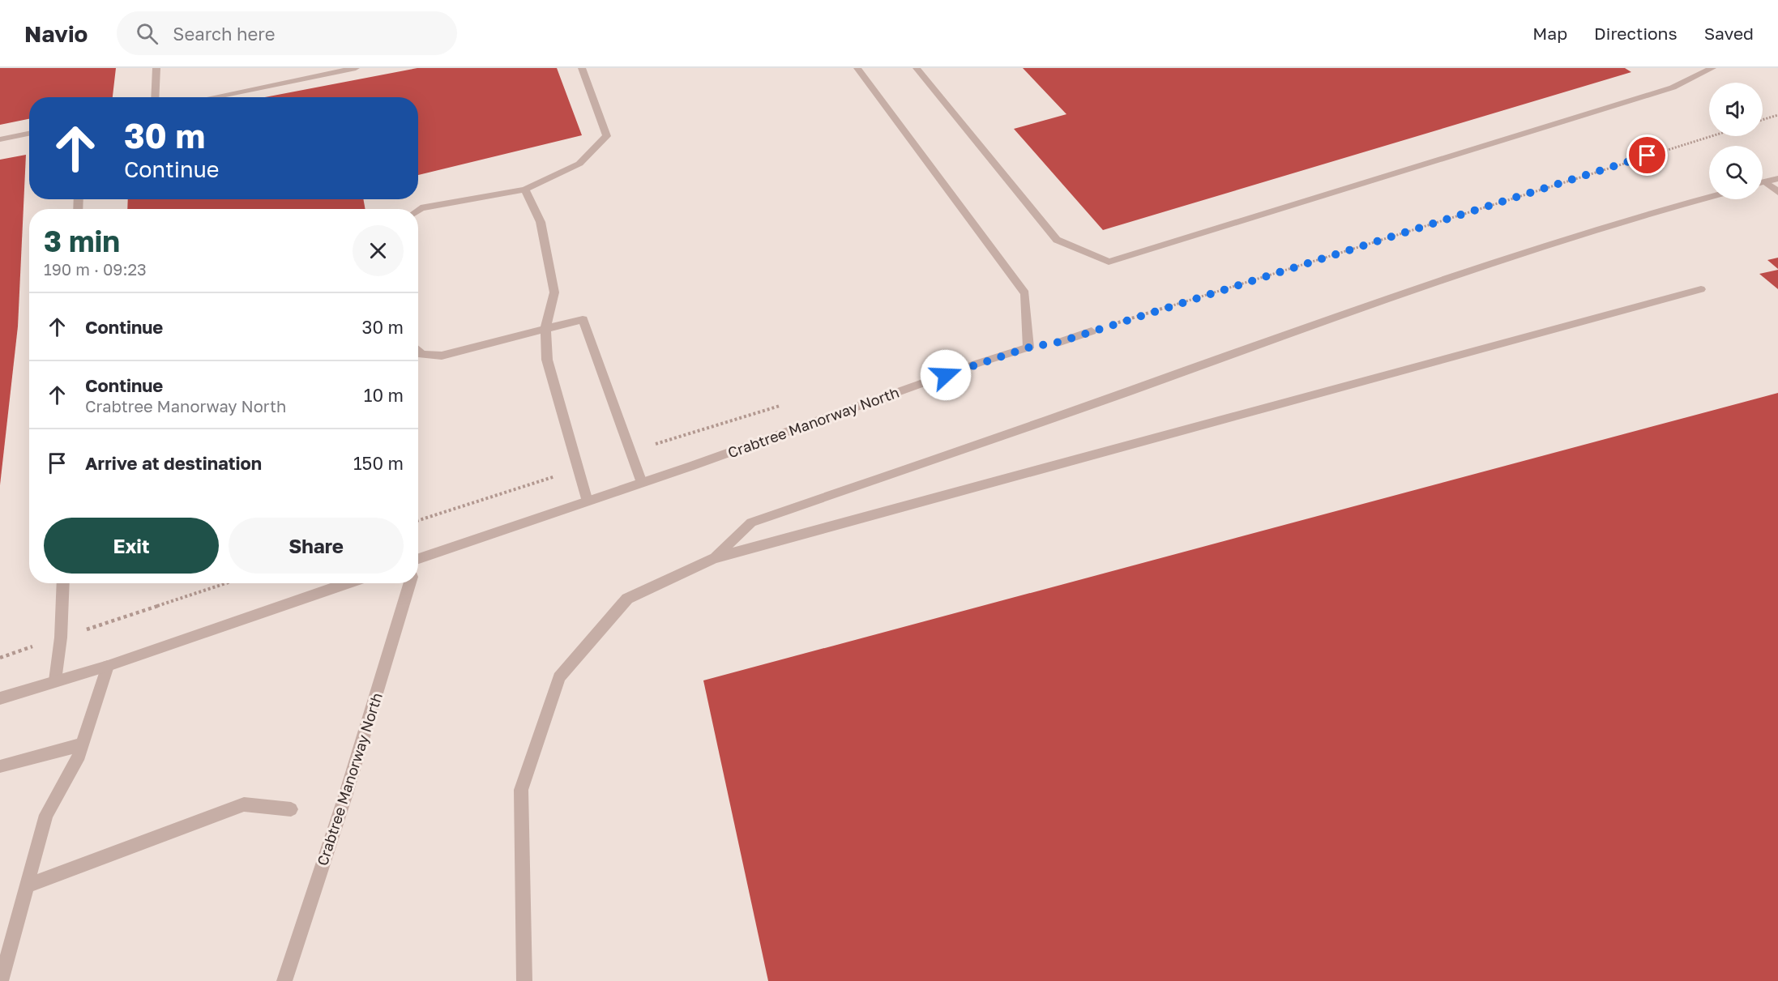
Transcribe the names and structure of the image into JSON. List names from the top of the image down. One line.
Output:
{"streets":{"street":["Crabtree Manorway North"]},"page":{"header":"Navio","search":"Search here","nav":["Map","Directions","Saved"],"turn":["30 m","Continue"],"heading":["3 min","190 m · 09:23"],"list":[{"name":"Continue","value":"30 m"},{"name":"Continue","note":"Crabtree Manorway North","value":"10 m"},{"name":"Arrive at destination","value":"150 m"}],"buttons":["Exit","Share"]}}
